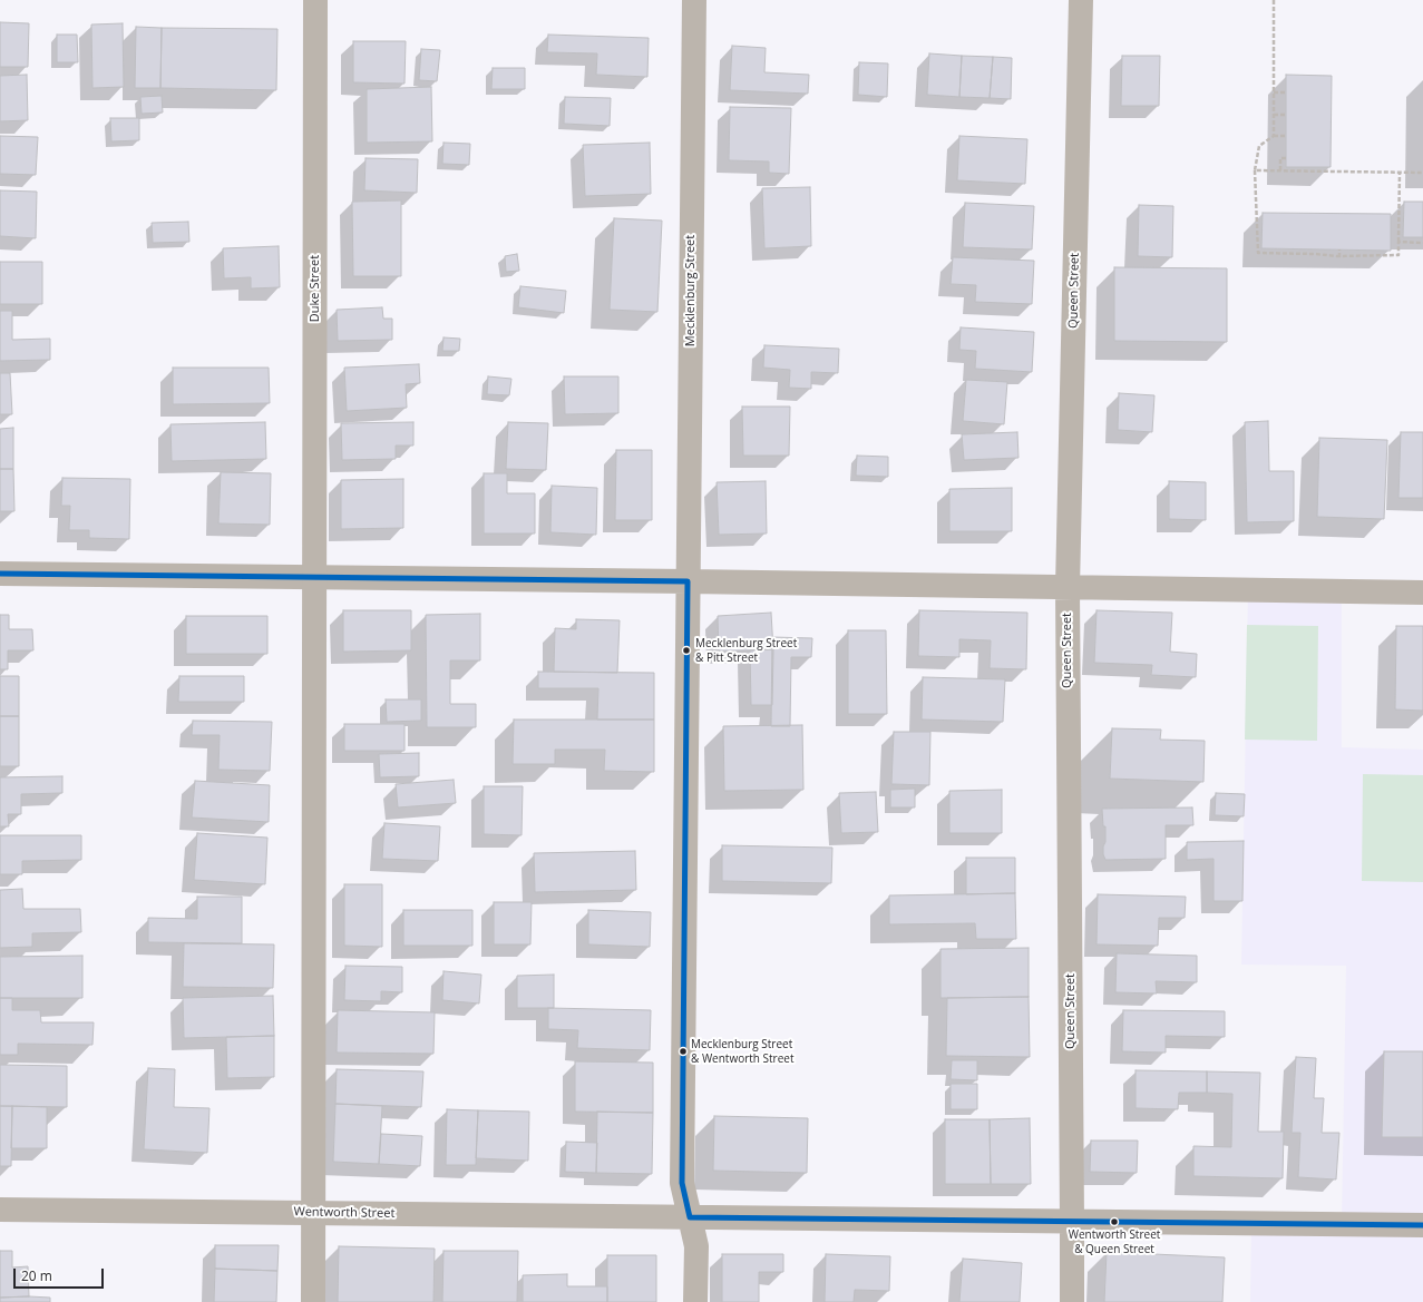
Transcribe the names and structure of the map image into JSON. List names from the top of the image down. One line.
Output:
{"streets":{"street":["Duke Street","Mecklenburg Street","Queen Street","Wentworth Street"]},"crossings":[["Duke Street","Wentworth Street"],["Mecklenburg Street","Wentworth Street"],["Queen Street","Wentworth Street"]],"places":["Mecklenburg Street & Pitt Street","Mecklenburg Street & Wentworth Street","Wentworth Street & Queen Street"],"scale_bar":"20 m"}
